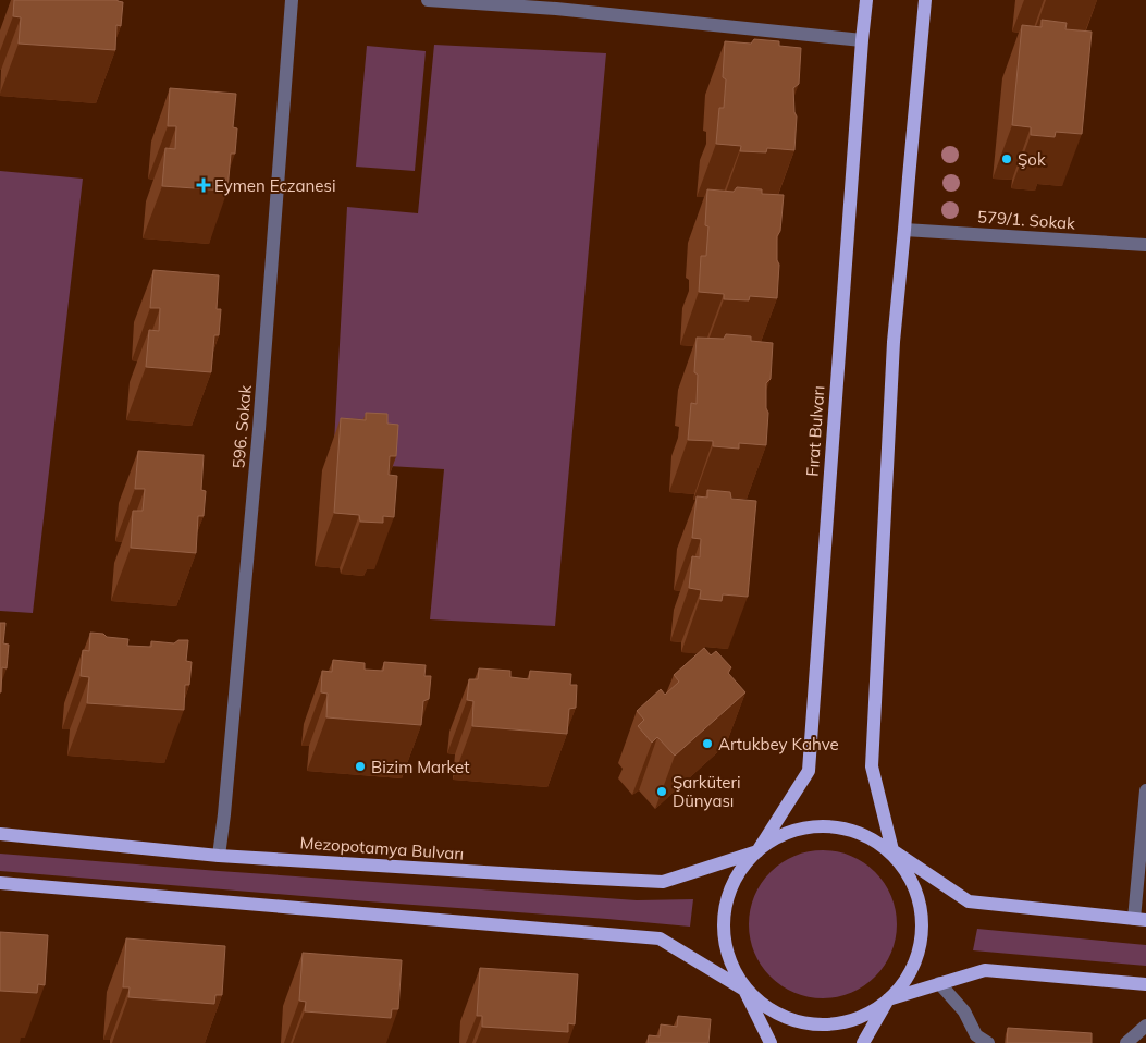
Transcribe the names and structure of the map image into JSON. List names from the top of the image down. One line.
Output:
{"streets":{"main road":["Fırat Bulvarı","Mezopotamya Bulvarı"],"street":["579/1. Sokak","596. Sokak"]},"crossings":[["596. Sokak","Mezopotamya Bulvarı"],["Fırat Bulvarı","Mezopotamya Bulvarı"]],"places":{"other":["Şok","Artukbey Kahve","Bizim Market","Şarküteri Dünyası"],"health":["Eymen Eczanesi"]}}
